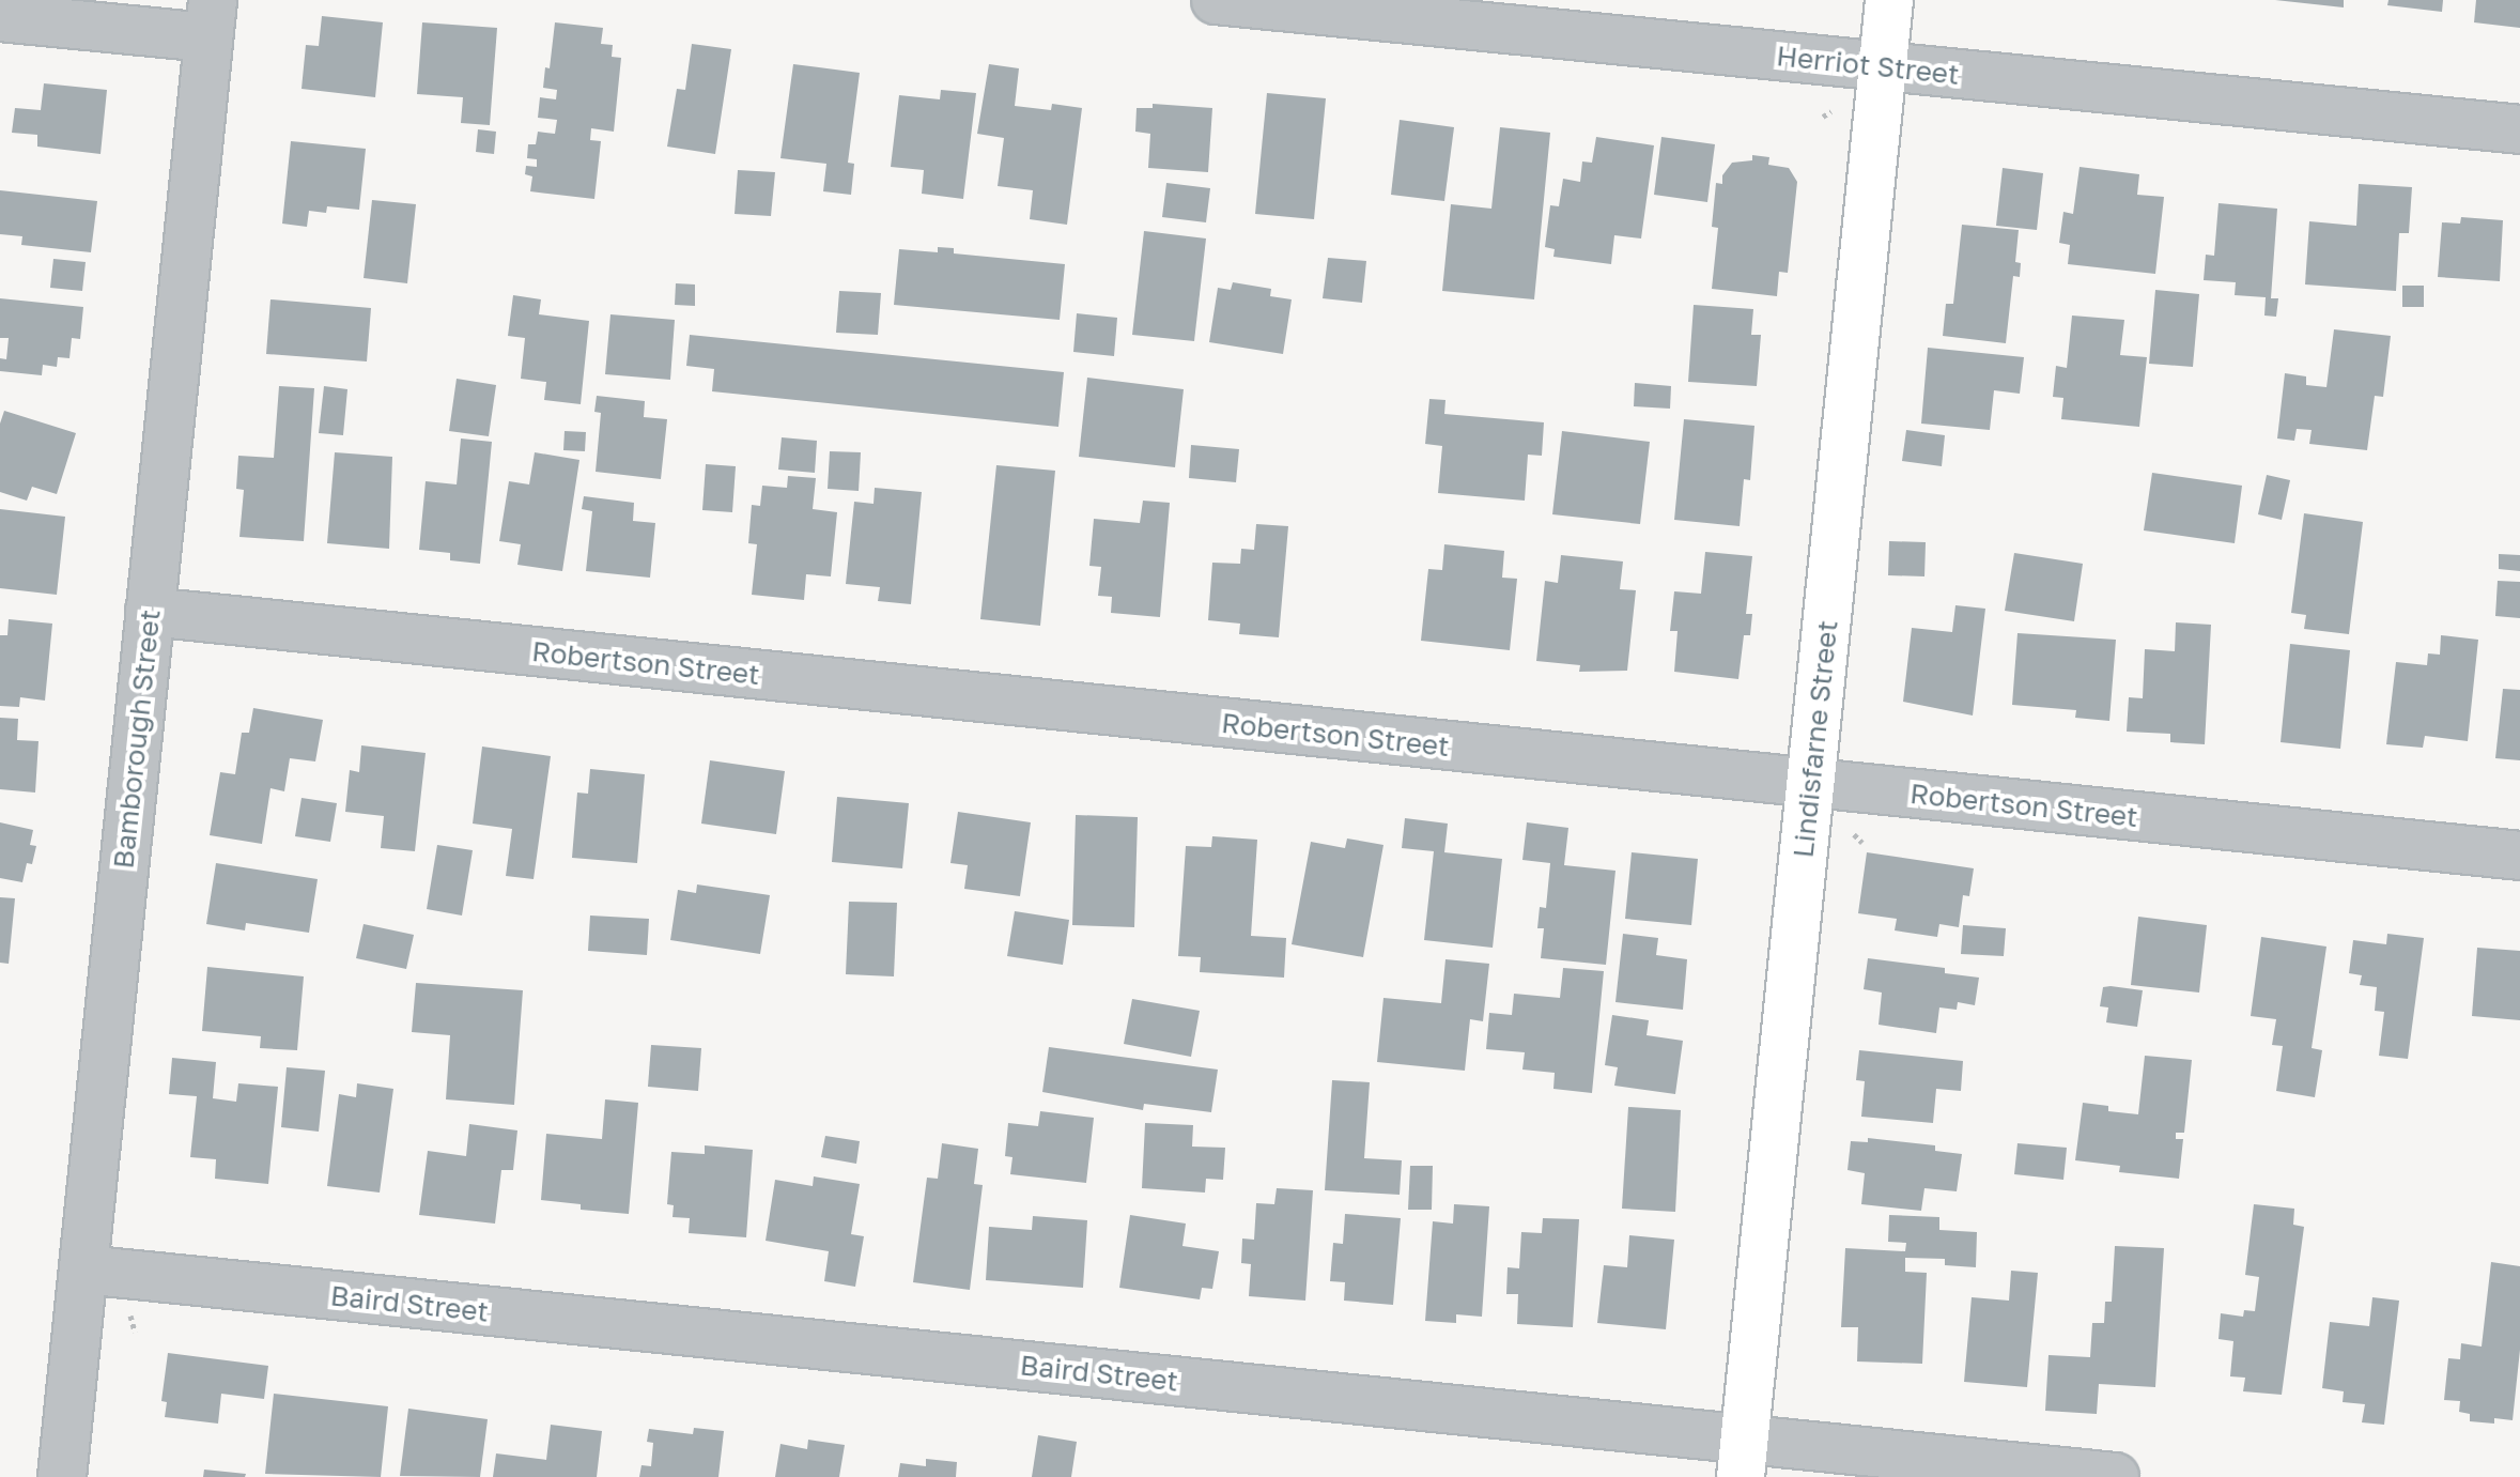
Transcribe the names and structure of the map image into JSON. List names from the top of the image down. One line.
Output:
{"streets":{"street":["Herriot Street","Robertson Street","Bamborough Street","Lindisfarne Street","Baird Street"]},"crossings":[["Herriot Street","Lindisfarne Street"],["Robertson Street","Bamborough Street"],["Robertson Street","Lindisfarne Street"],["Bamborough Street","Baird Street"],["Lindisfarne Street","Baird Street"]]}
